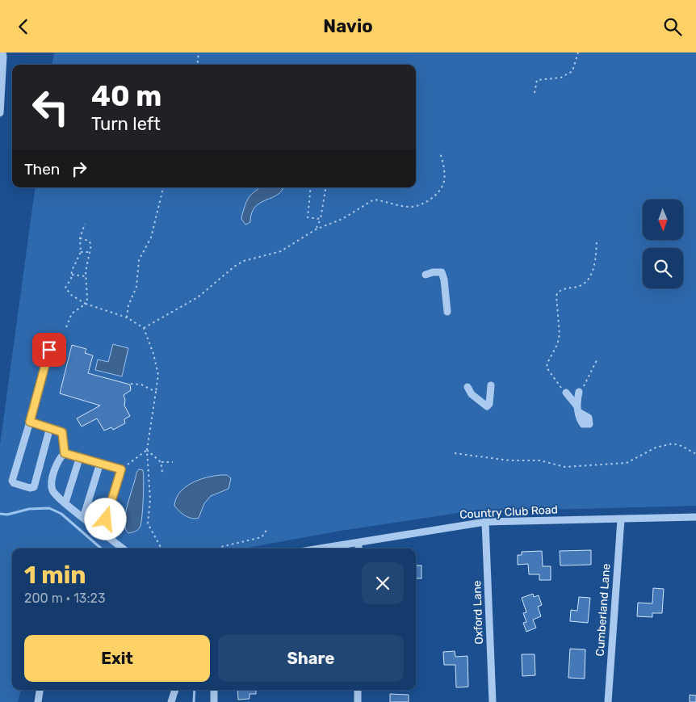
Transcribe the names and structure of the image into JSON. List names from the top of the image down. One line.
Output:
{"streets":{"street":["Country Club Road","Cumberland Lane","Oxford Lane"]},"crossings":[["Country Club Road","Cumberland Lane"],["Country Club Road","Oxford Lane"]],"north":"bottom","page":{"header":"Navio","turn":["40 m","Turn left"],"then":"Then","heading":["1 min","200 m · 13:23"],"buttons":["Exit","Share"]}}
